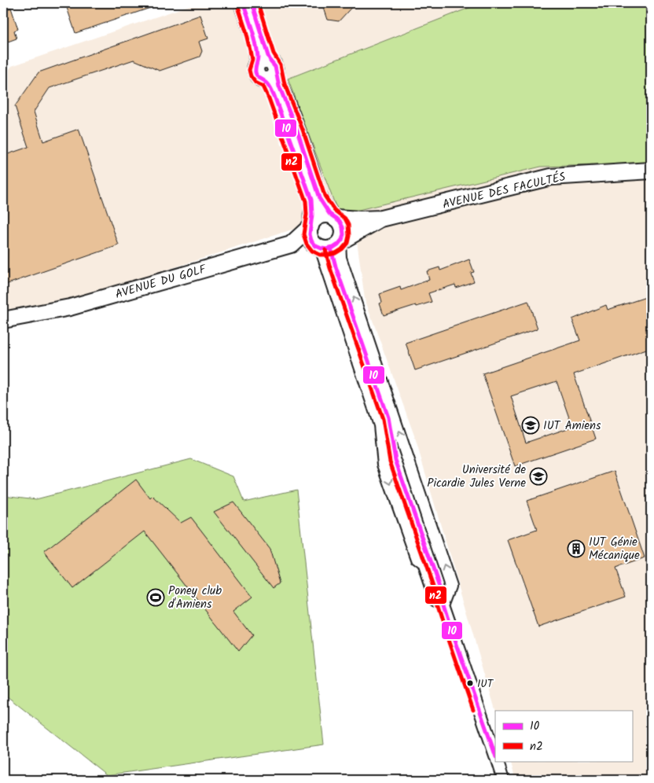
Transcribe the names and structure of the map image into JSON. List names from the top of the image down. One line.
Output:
{"streets":{"main road":["AVENUE DES FACULTÉS","AVENUE DU GOLF"]},"crossings":[["AVENUE DES FACULTÉS","AVENUE DU GOLF"]],"places":{"school or university":["IUT Amiens","Université de Picardie Jules Verne"],"building":["IUT Génie Mécanique"],"sports":["Poney club d'Amiens"],"other":["IUT"]},"lines":["transit line 10","transit line n2"],"legend":["10","n2"]}
